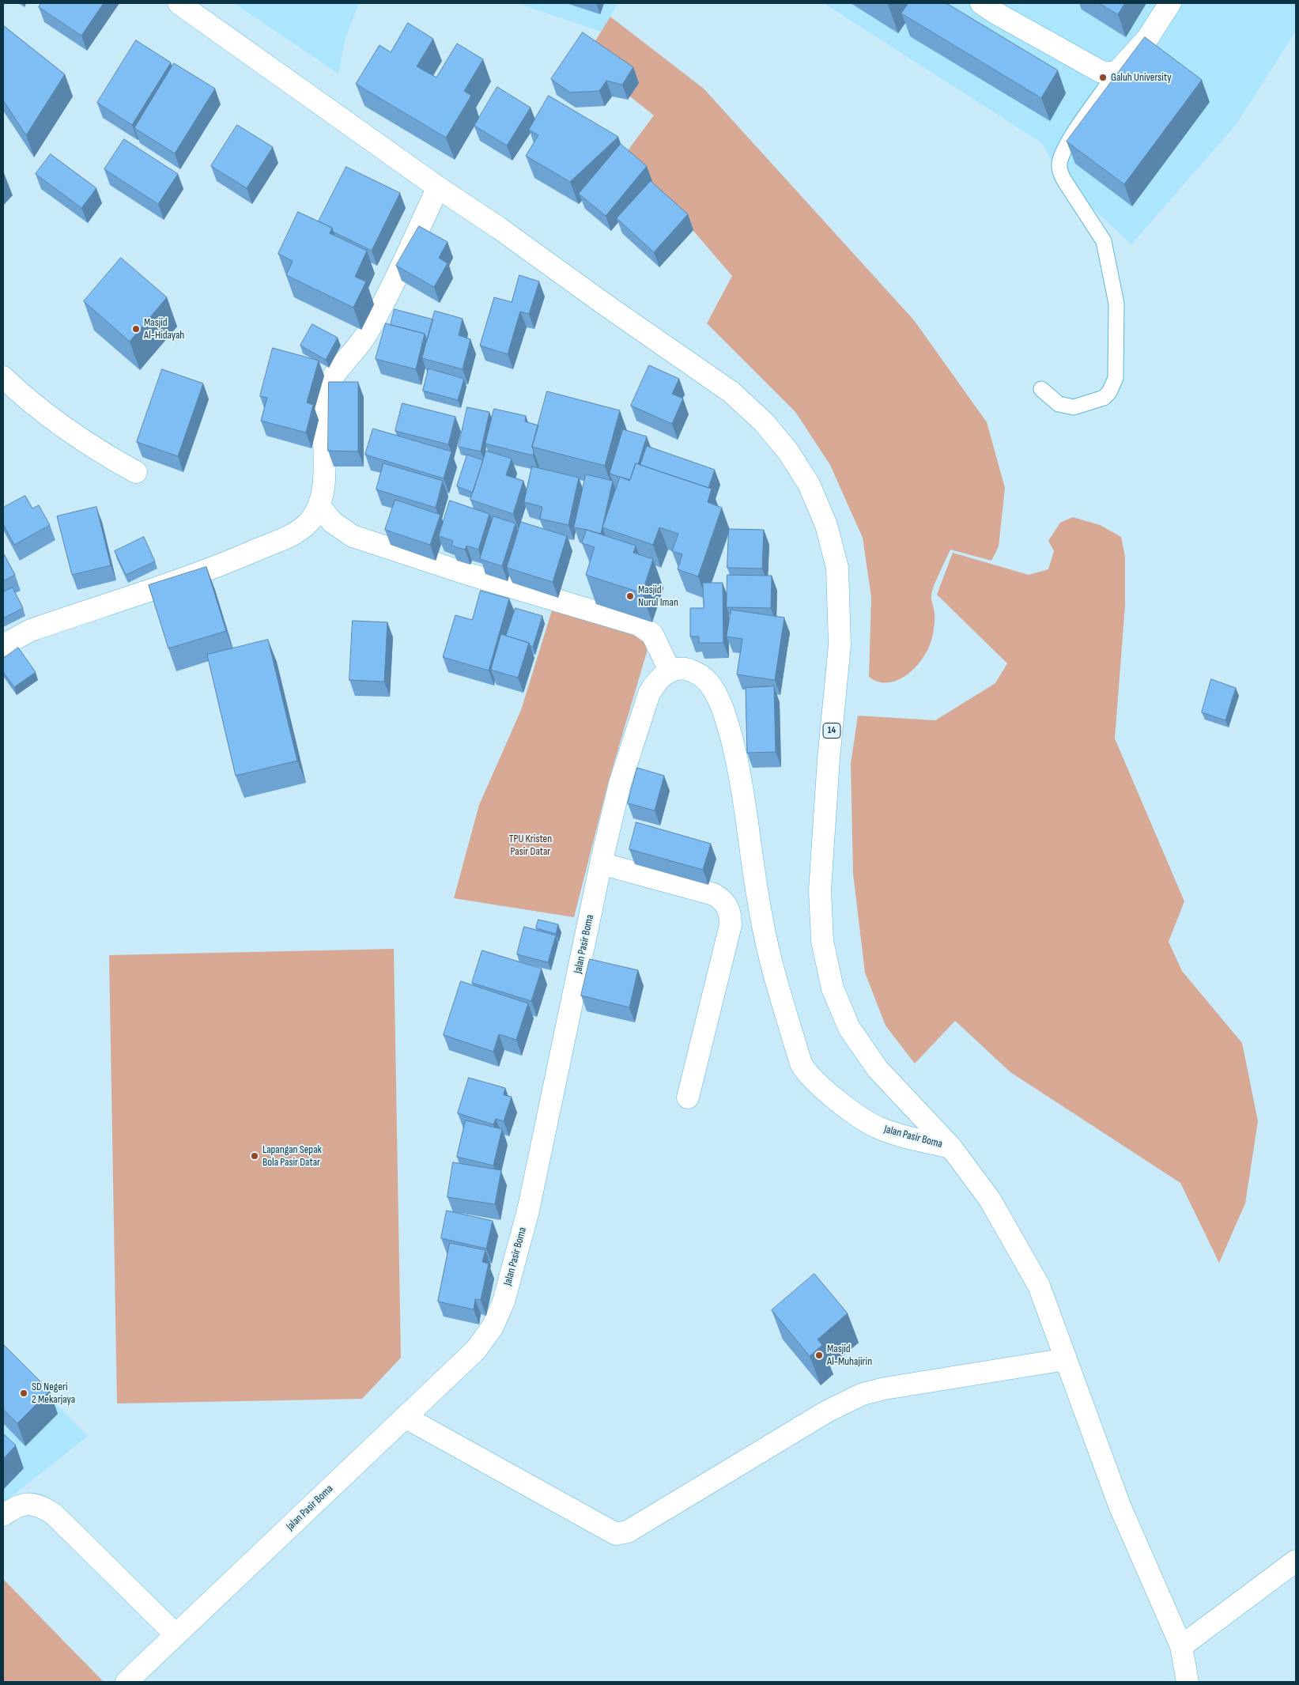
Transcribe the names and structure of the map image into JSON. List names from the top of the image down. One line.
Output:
{"streets":{"main road":["14","Jalan Pasir Boma"]},"crossings":[["14","Jalan Pasir Boma"]],"parks":["TPU Kristen Pasir Datar"],"places":["Galuh University","Masjid Al-Hidayah","Masjid Nurul Iman","Lapangan Sepak Bola Pasir Datar","Masjid Al-Muhajirin","SD Negeri 2 Mekarjaya"]}
